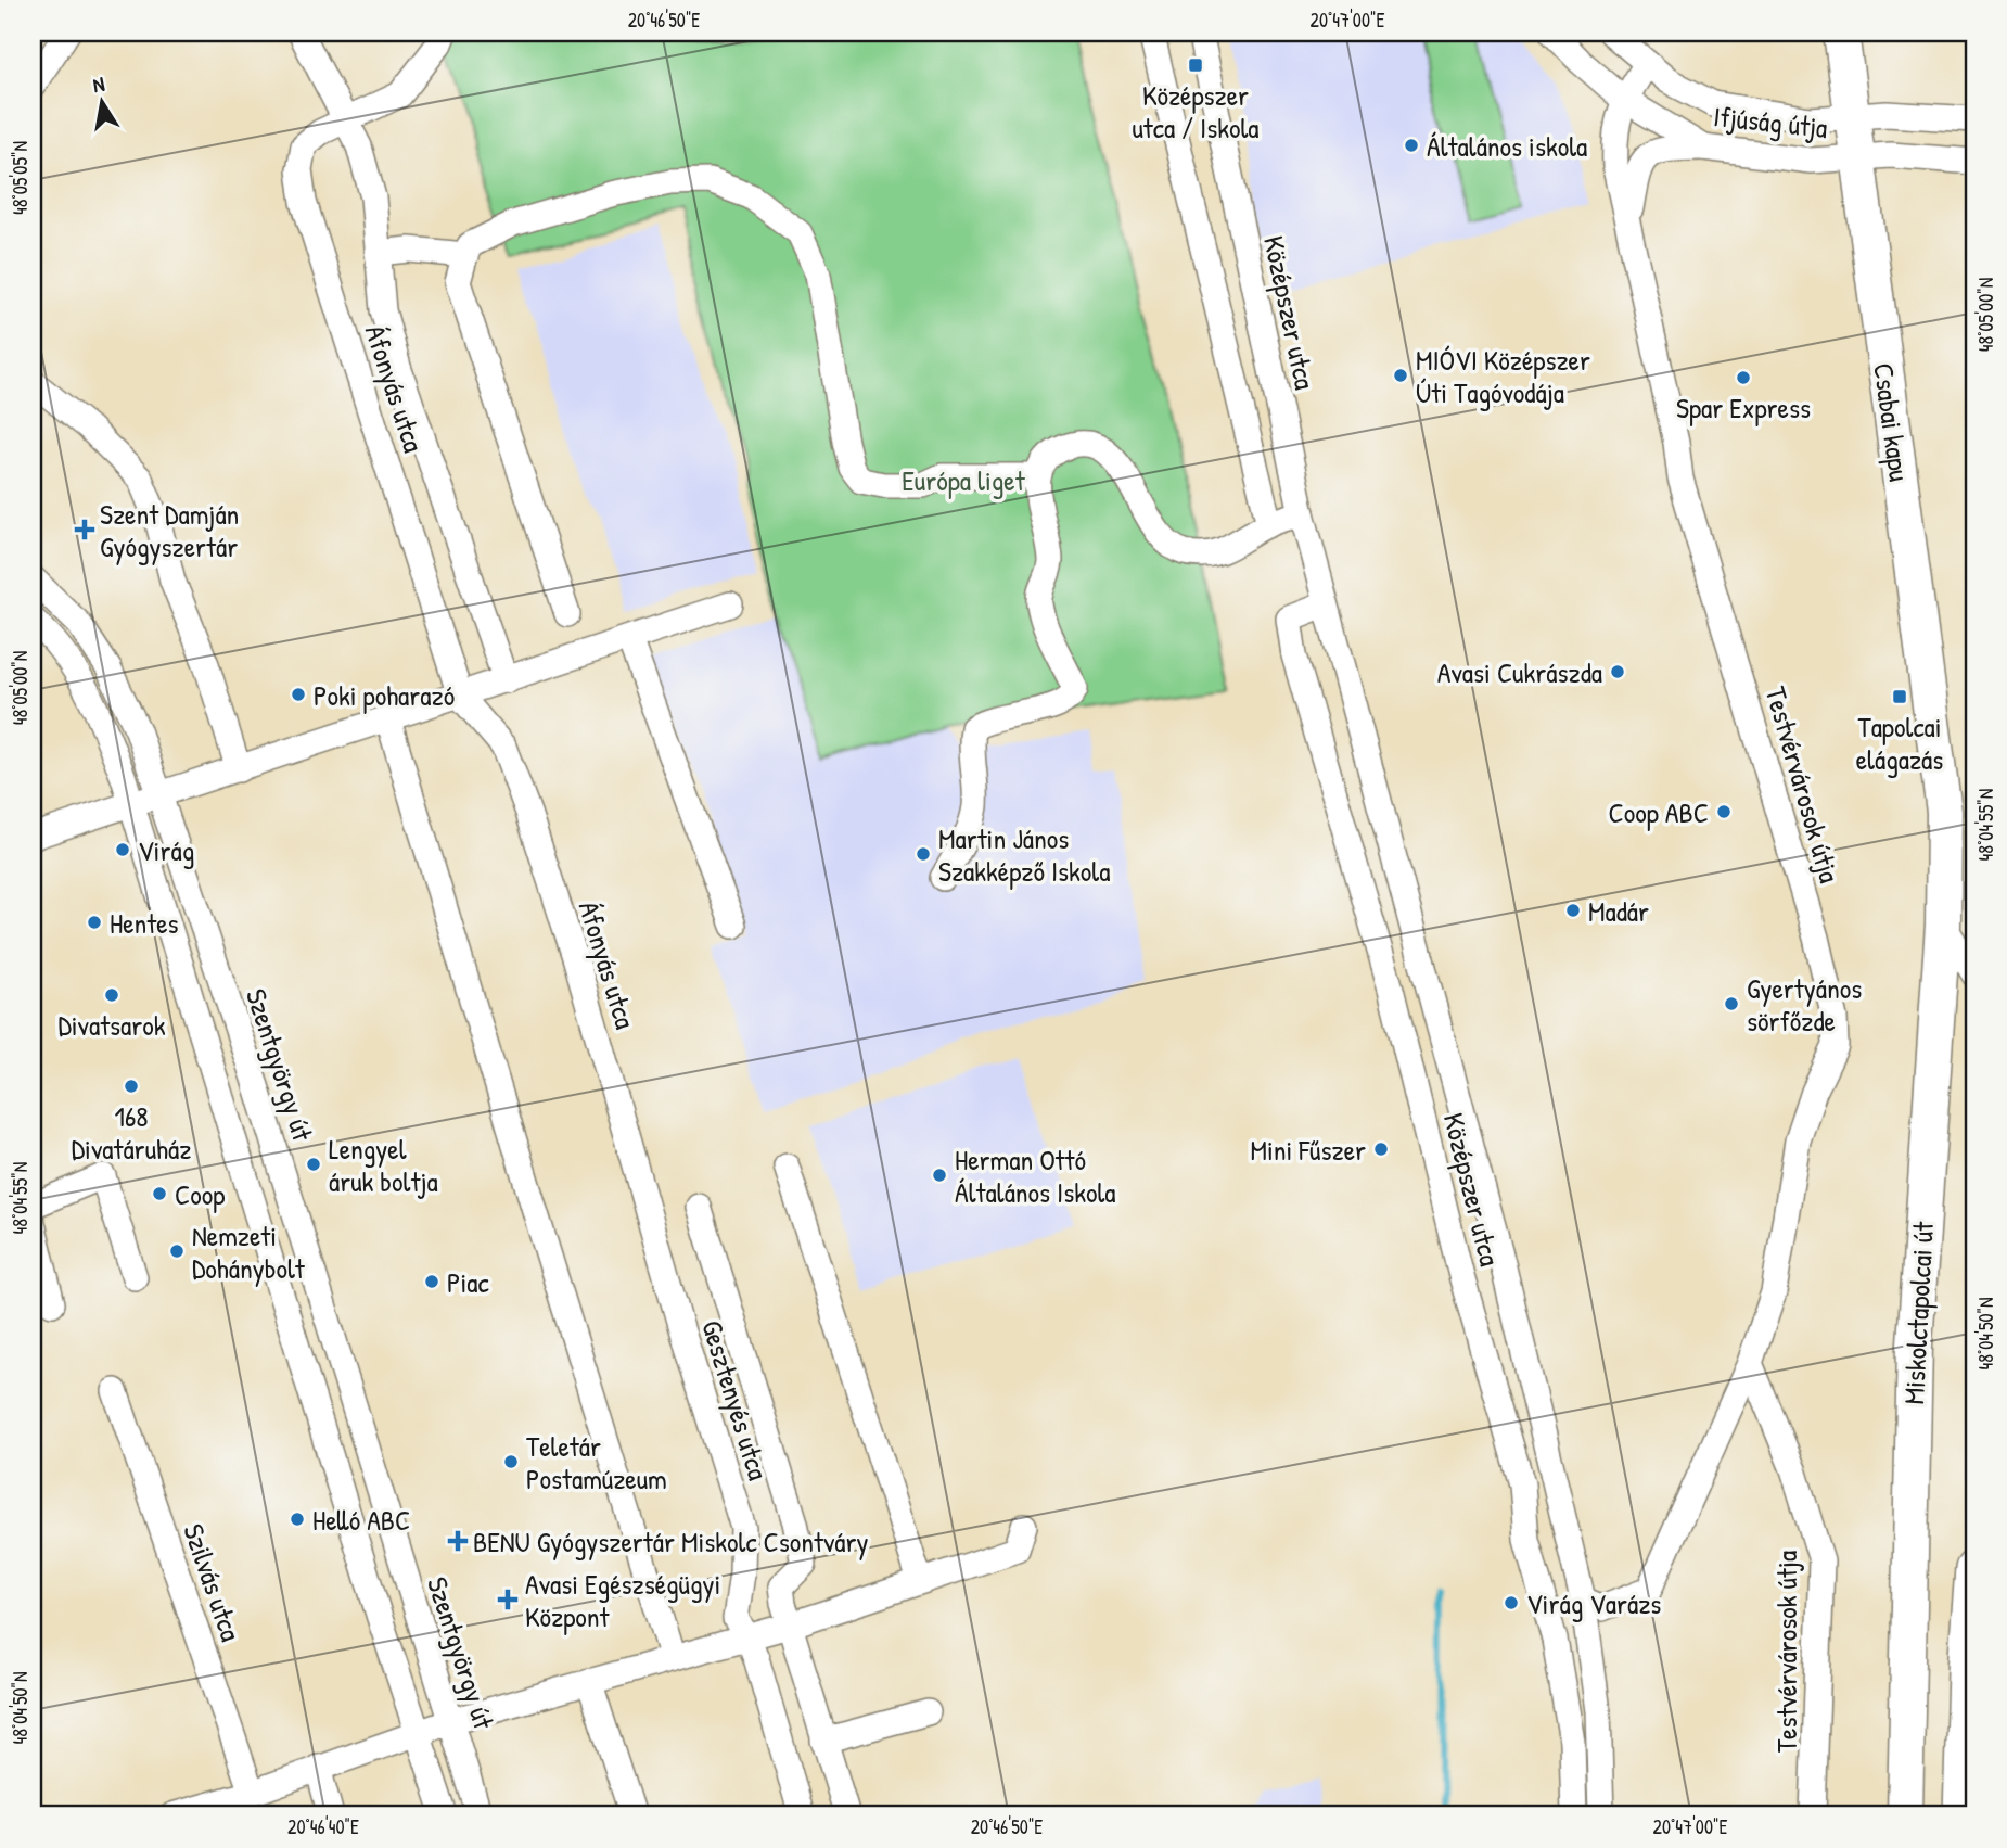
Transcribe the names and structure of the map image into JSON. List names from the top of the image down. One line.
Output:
{"streets":{"street":["Ifjúság útja","Középszer utca","Áfonyás utca","Csabai kapu","Testvérvárosok útja","Szentgyörgy út","Miskolctapolcai út","Gesztenyés utca","Szilvás utca"]},"crossings":[["Ifjúság útja","Csabai kapu"],["Ifjúság útja","Testvérvárosok útja"],["Középszer utca","Testvérvárosok útja"],["Áfonyás utca","Gesztenyés utca"],["Csabai kapu","Miskolctapolcai út"]],"parks":["Európa liget"],"places":{"transit":["Középszer utca / Iskola","Tapolcai elágazás"],"other":["Általános iskola","MIÓVI Középszer Úti Tagóvodája","Spar Express","Avasi Cukrászda","Poki poharazó","Coop ABC","Virág","Martin János Szakképző Iskola","Madár","Hentes","Divatsarok","Gyertyános sörfőzde","168 Divatáruház","Mini Fűszer","Lengyel áruk boltja","Herman Ottó Általános Iskola","Coop","Nemzeti Dohánybolt","Piac","Teletár Postamúzeum","Helló ABC","Virág Varázs"],"health":["Szent Damján Gyógyszertár","BENU Gyógyszertár Miskolc Csontváry","Avasi Egészségügyi Központ"]},"north":"top","coordinates":["20°46'50\"E","20°47'00\"E","48°05'05\"N","48°05'00\"N","48°04'55\"N","48°04'50\"N","20°46'40\"E"]}
